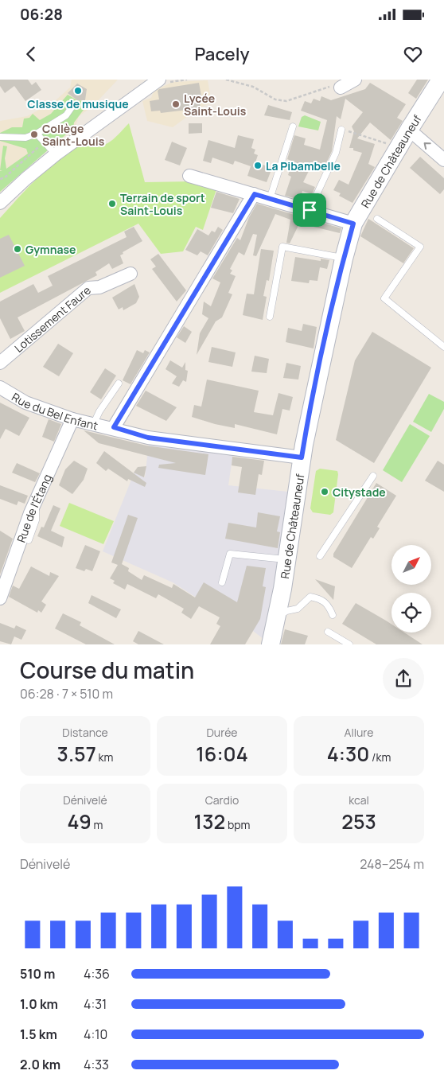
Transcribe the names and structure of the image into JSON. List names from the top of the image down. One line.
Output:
{"streets":{"main road":["Rue de Châteauneuf"],"street":["Lotissement Faure","Rue du Bel Enfant","Rue de l'Étang"]},"crossings":[["Rue de Châteauneuf","Rue du Bel Enfant"],["Rue du Bel Enfant","Rue de l'Étang"]],"places":["Classe de musique","Lycée Saint-Louis","Collège Saint-Louis","La Pibambelle","Terrain de sport Saint-Louis","Gymnase","Citystade"],"north":"top right","page":{"status":"06:28","header":"Pacely","heading":["Course du matin","06:28 · 7 × 510 m"],"stats":[["Distance","3.57 km"],["Durée","16:04"],["Allure","4:30 /km"],["Dénivelé","49 m"],["Cardio","132 bpm"],["kcal","253"]],"chart":["Dénivelé","248–254 m"],"list":[{"name":"510 m","note":"4:36"},{"name":"1.0 km","note":"4:31"},{"name":"1.5 km","note":"4:10"},{"name":"2.0 km","note":"4:33"}]}}
